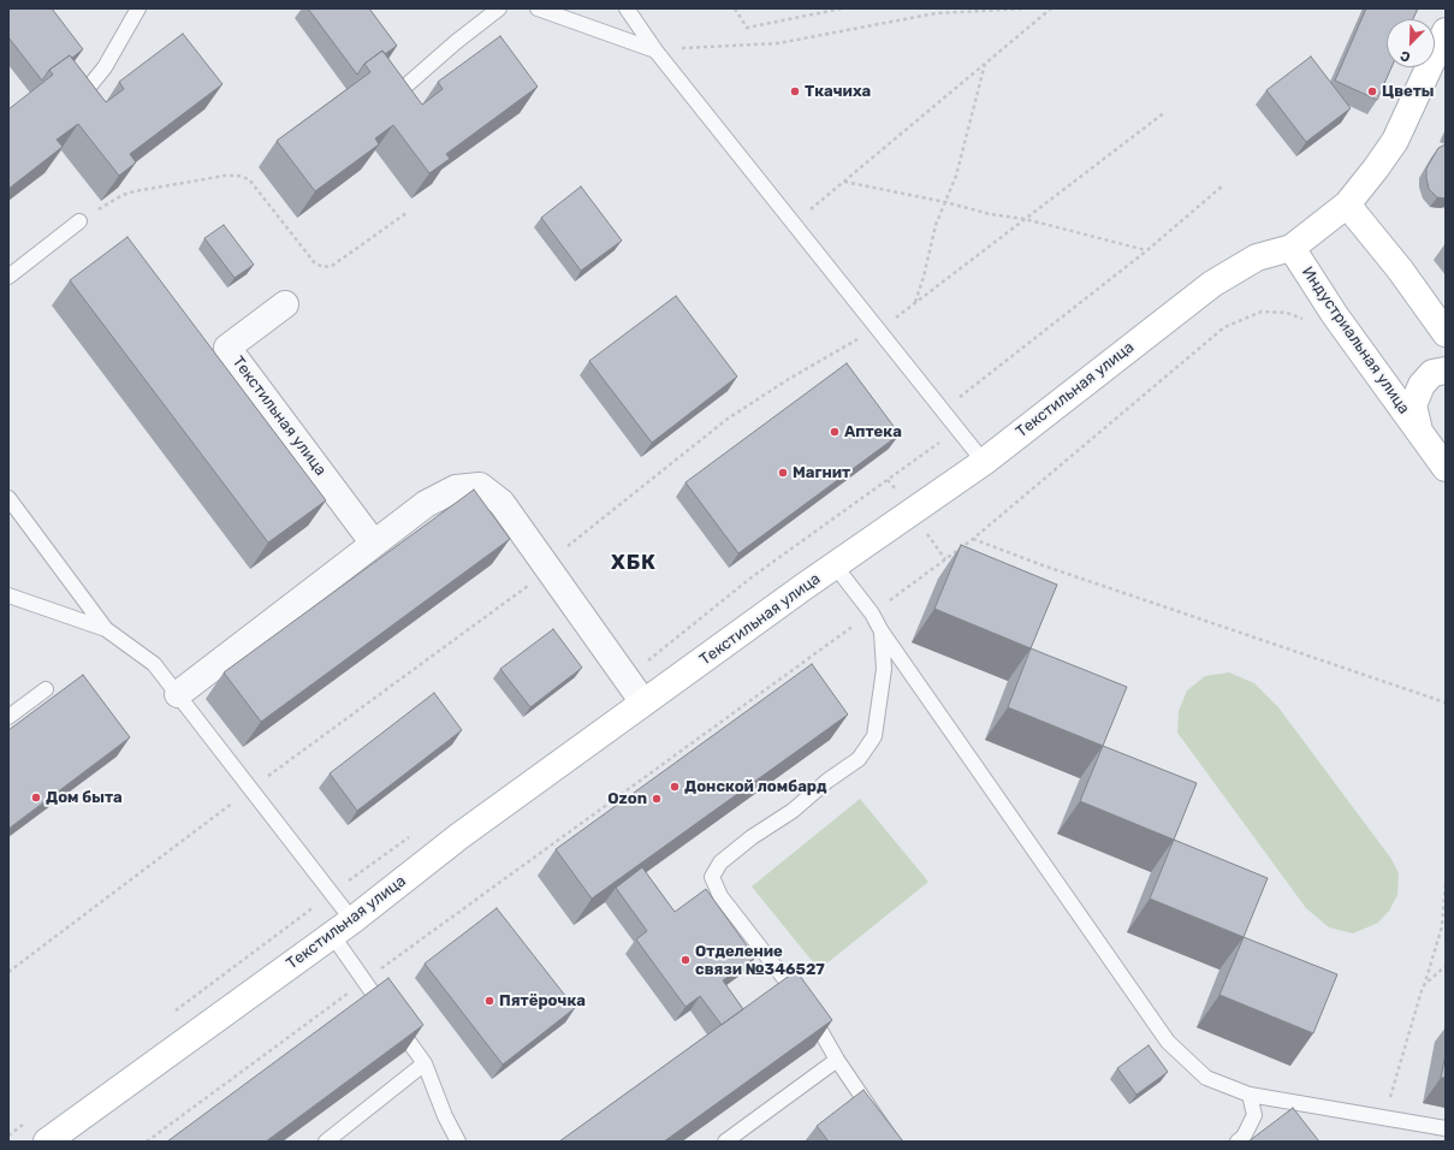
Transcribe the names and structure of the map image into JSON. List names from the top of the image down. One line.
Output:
{"streets":{"main road":["Индустриальная улица","Текстильная улица"]},"crossings":[["Индустриальная улица","Текстильная улица"]],"districts":["ХБК"],"places":["Ткачиха","Цветы","Аптека","Магнит","Донской ломбард","Дом быта","Ozon","Отделение связи №346527","Пятёрочка"],"north":"bottom left"}
